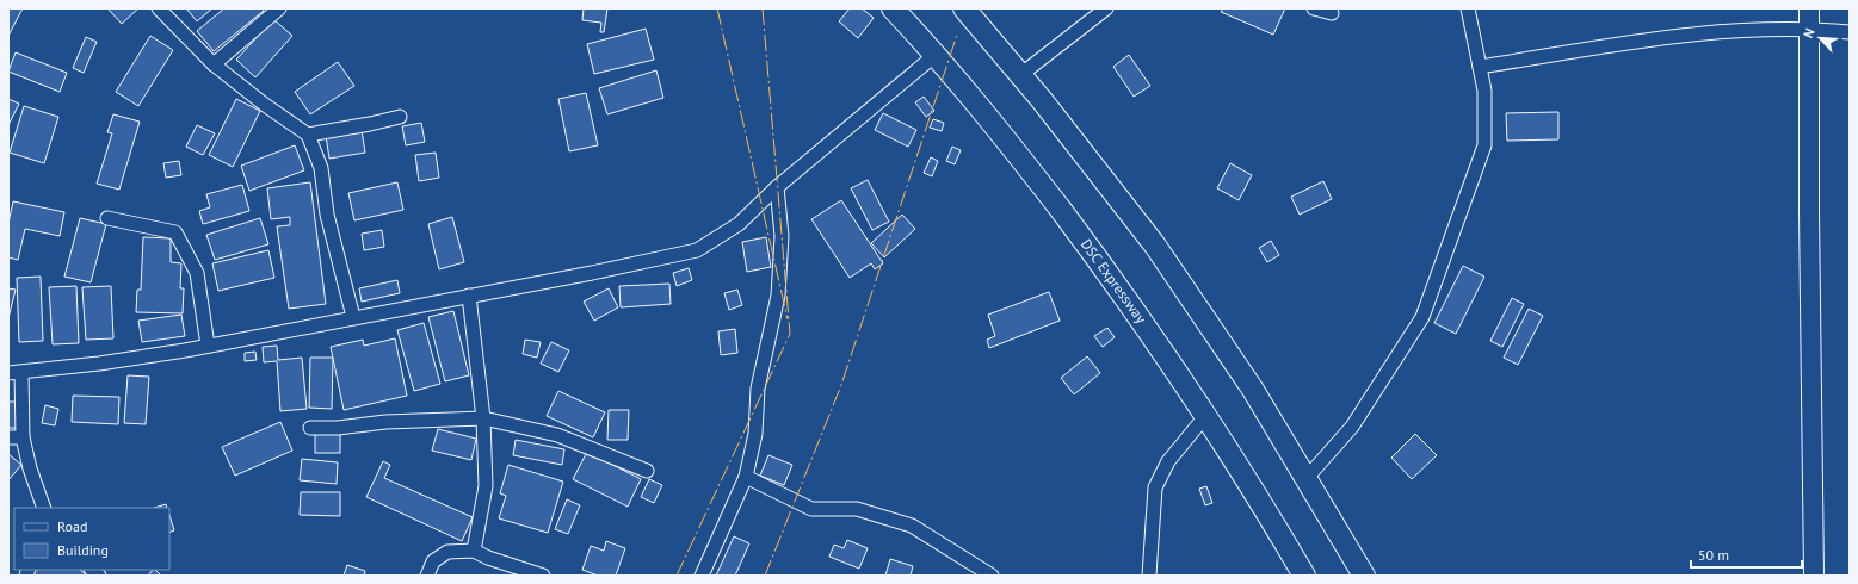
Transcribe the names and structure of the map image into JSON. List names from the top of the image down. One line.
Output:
{"streets":{"main road":["DSC Expressway"]},"legend":["Road","Building"],"scale_bar":"50 m","north":"top left"}
